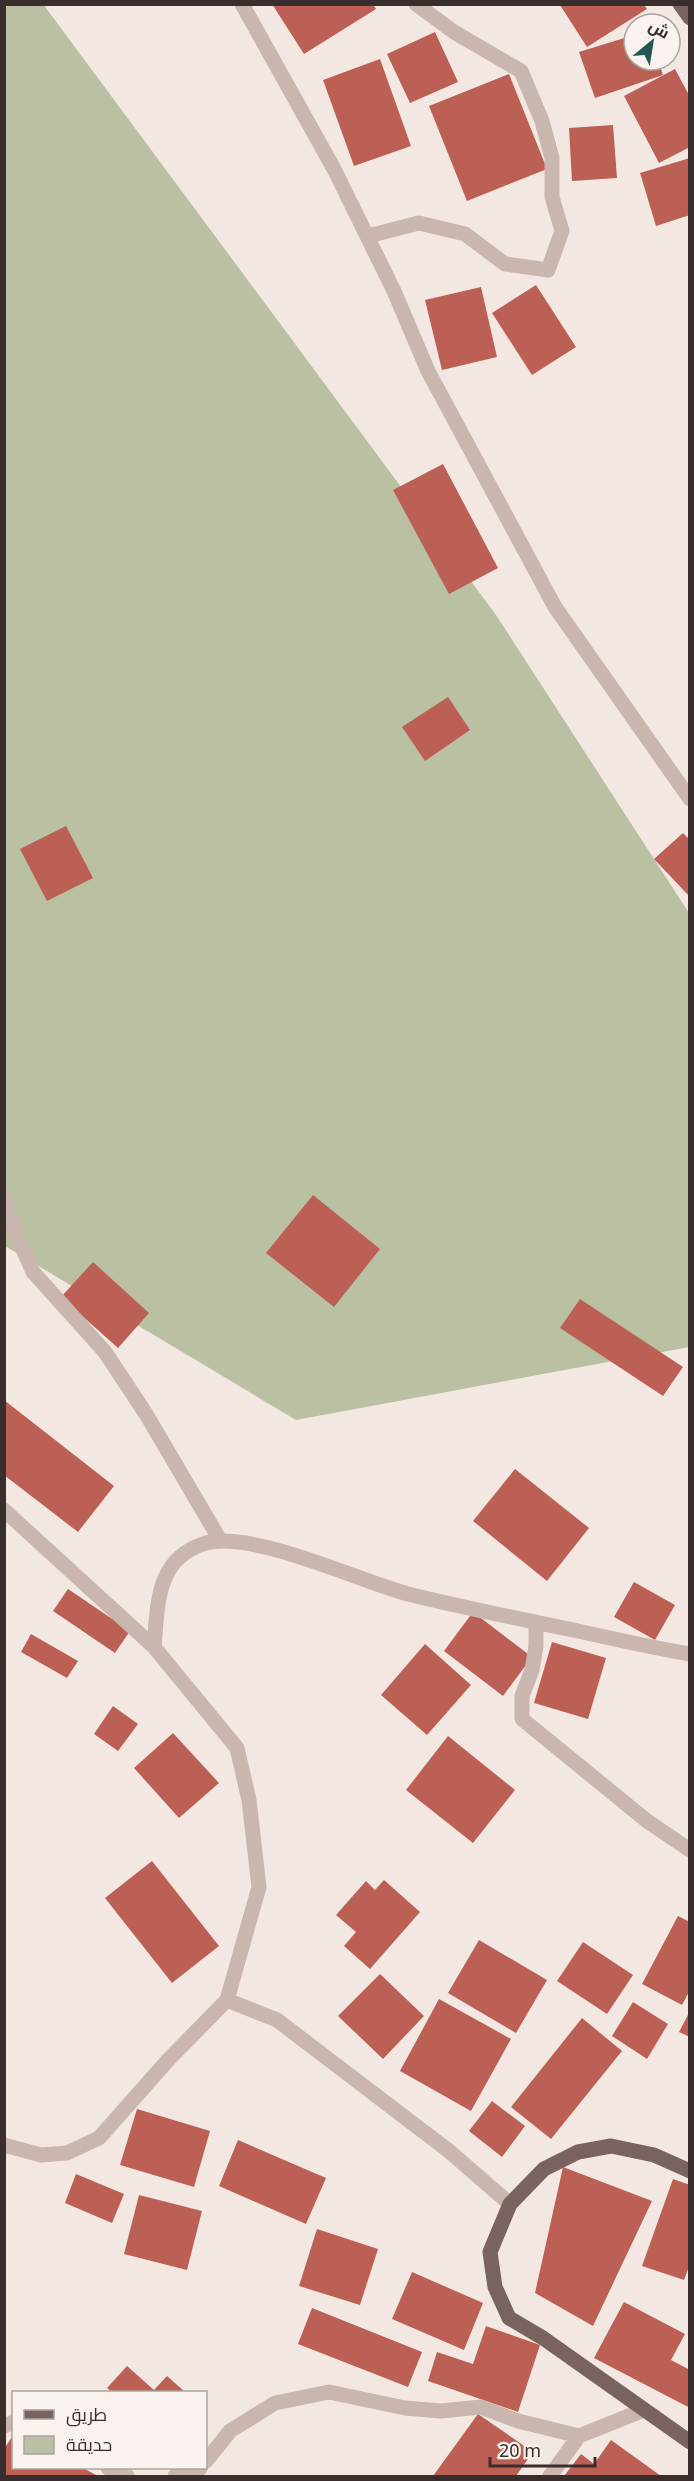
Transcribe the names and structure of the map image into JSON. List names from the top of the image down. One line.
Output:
{"legend":["طريق","حديقة"],"scale_bar":"20 m","north":"top right"}
